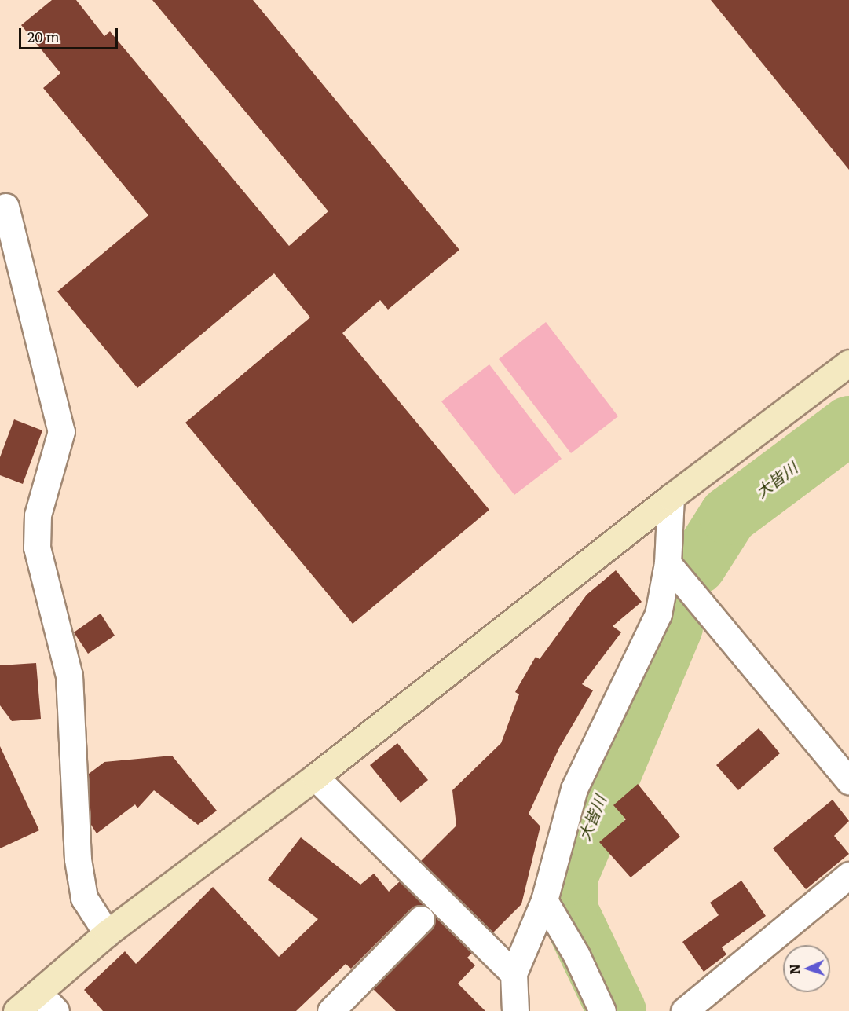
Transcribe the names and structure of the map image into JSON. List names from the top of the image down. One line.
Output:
{"water":["大皆川"],"scale_bar":"20 m","north":"left"}
